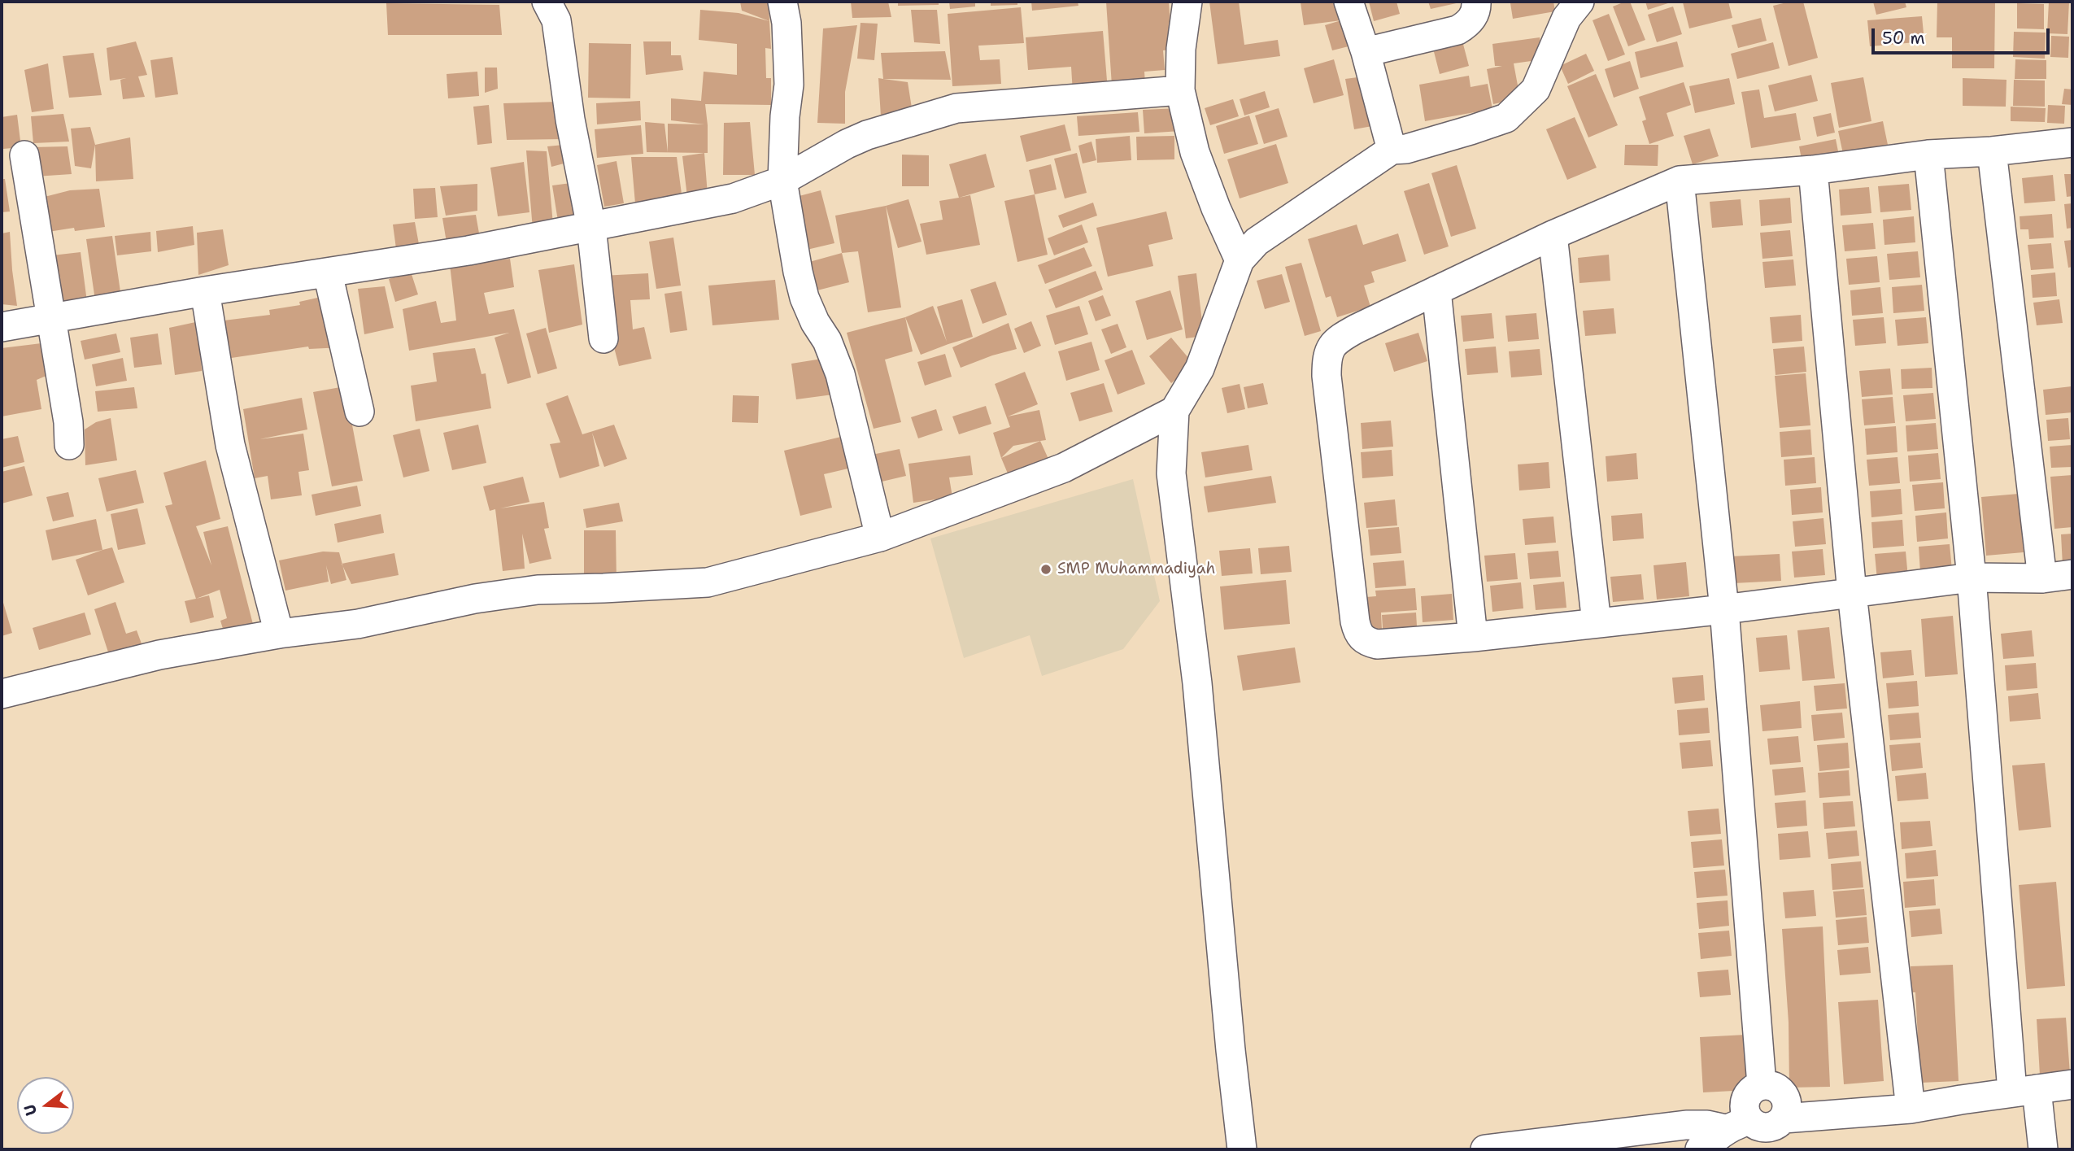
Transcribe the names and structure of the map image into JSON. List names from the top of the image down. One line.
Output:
{"places":["SMP Muhammadiyah"],"scale_bar":"50 m","north":"left"}
